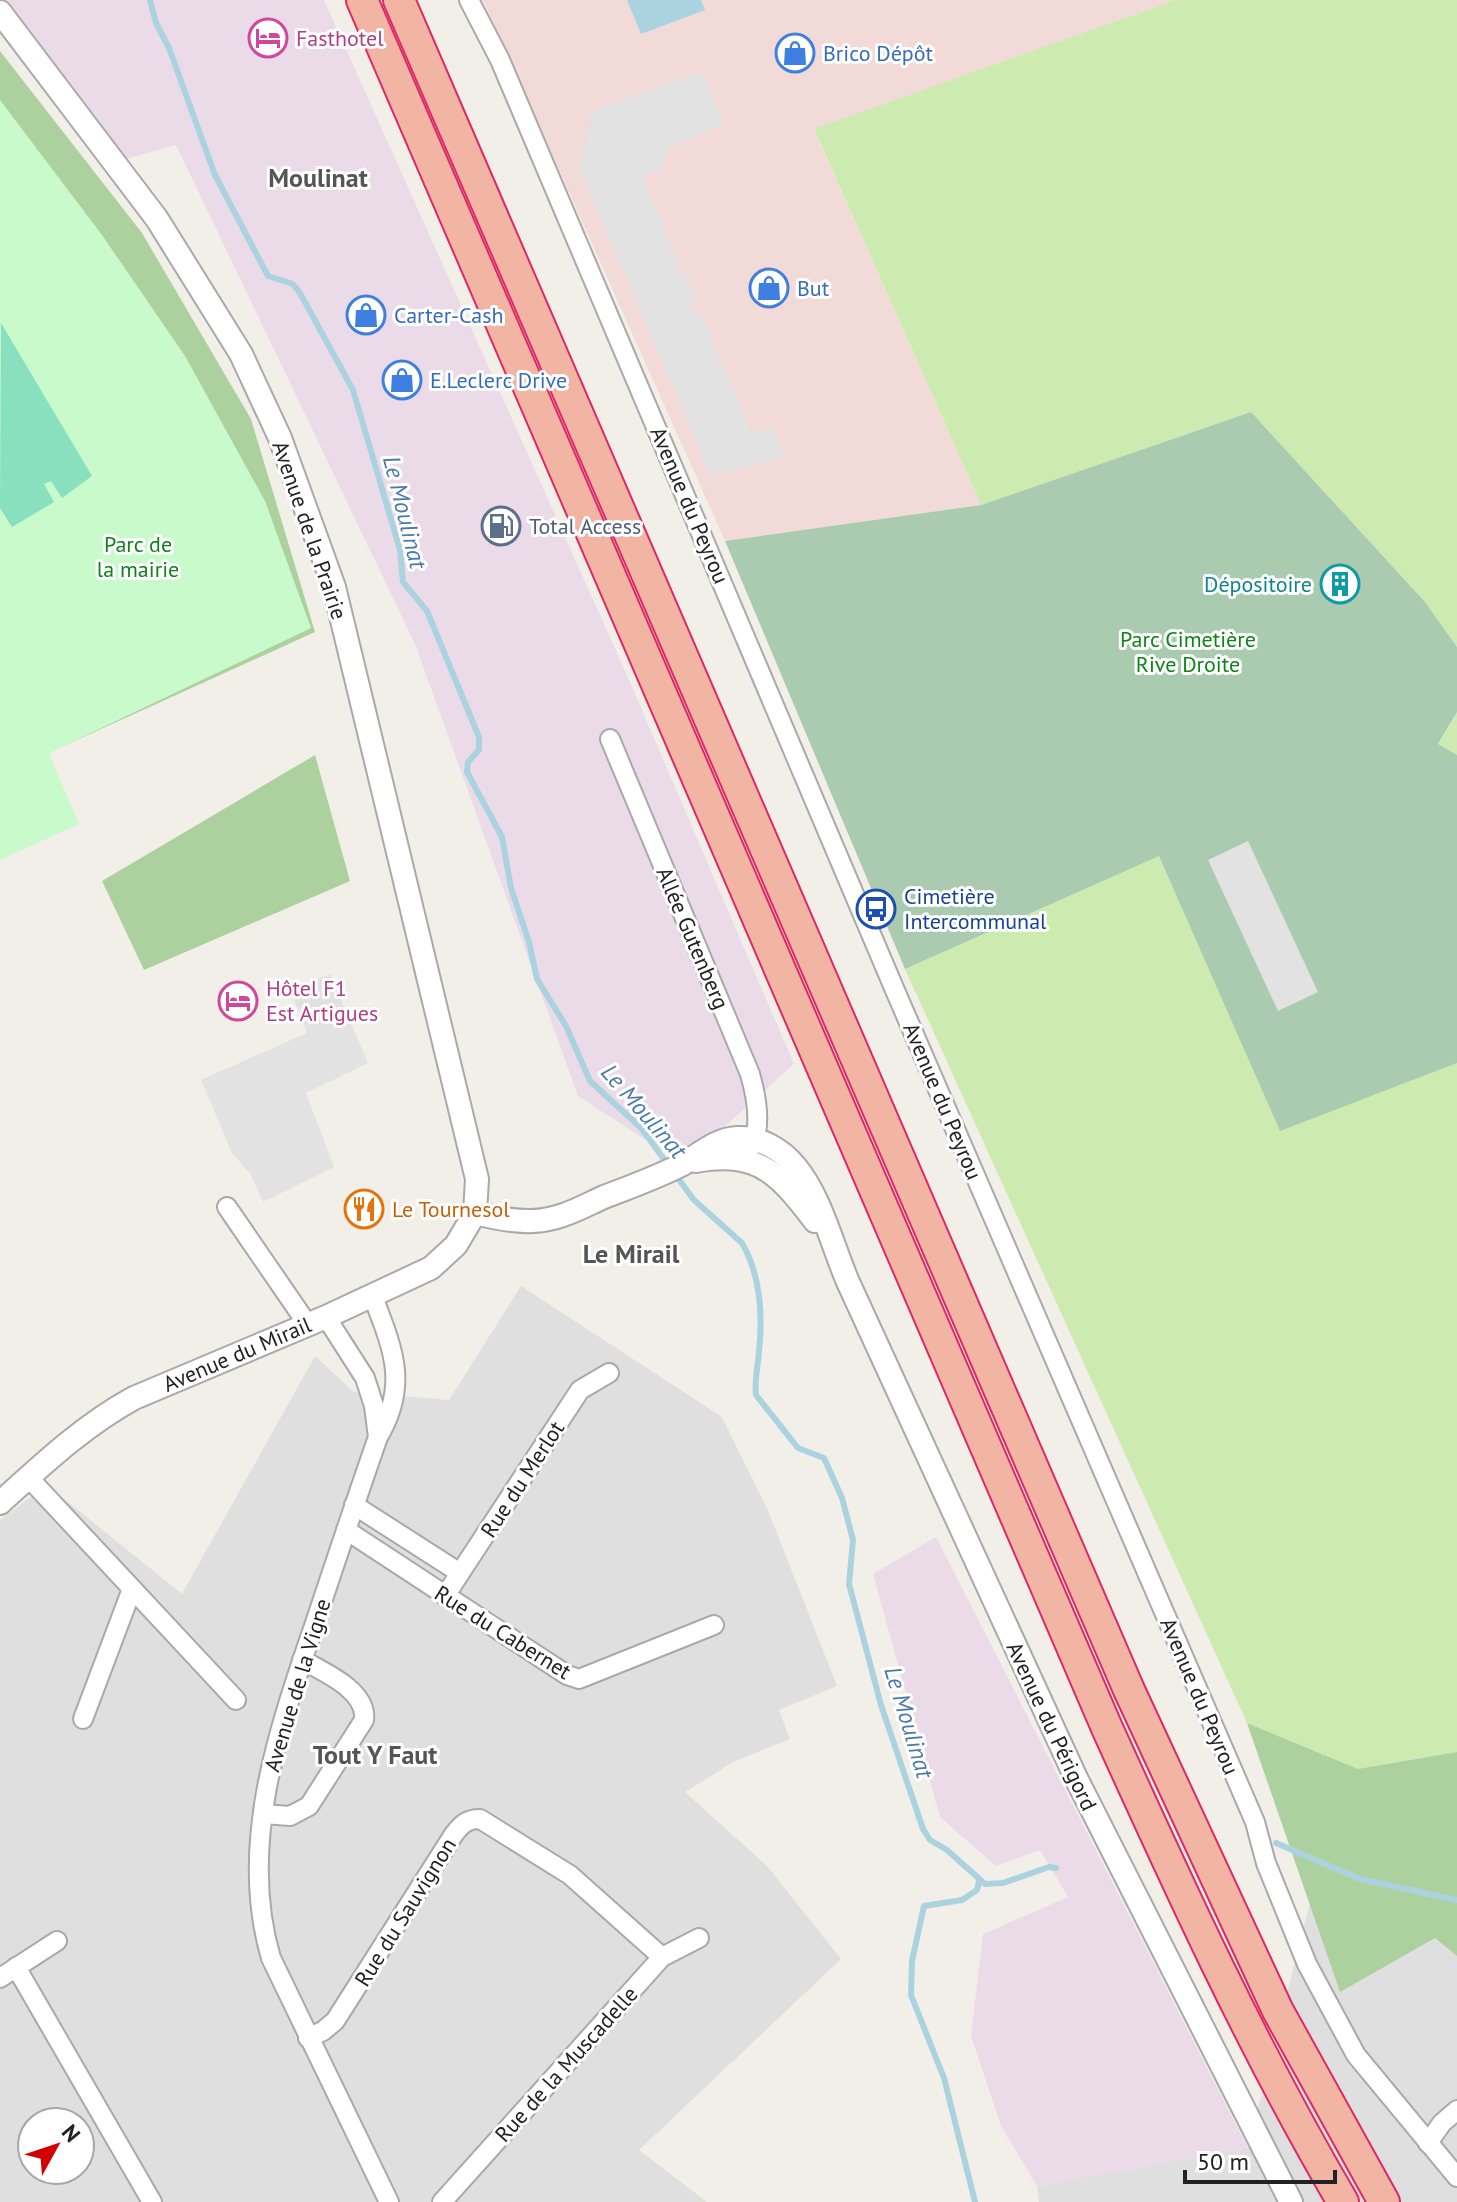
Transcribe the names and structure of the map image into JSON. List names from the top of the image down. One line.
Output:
{"streets":{"street":["Avenue du Peyrou","Avenue de la Prairie","Allée Gutenberg","Avenue du Mirail","Rue du Merlot","Rue du Cabernet","Avenue de la Vigne","Avenue du Périgord","Rue du Sauvignon","Rue de la Muscadelle"]},"crossings":[["Avenue de la Prairie","Avenue du Mirail"],["Avenue de la Prairie","Avenue du Périgord"],["Allée Gutenberg","Avenue du Périgord"],["Avenue du Mirail","Avenue de la Vigne"],["Avenue du Mirail","Avenue du Périgord"],["Rue du Merlot","Rue du Cabernet"],["Rue du Cabernet","Avenue de la Vigne"],["Avenue de la Vigne","Rue du Sauvignon"],["Rue du Sauvignon","Rue de la Muscadelle"]],"districts":["Moulinat","Le Mirail","Tout Y Faut"],"water":["Le Moulinat"],"parks":["Parc de la mairie","Parc Cimetière Rive Droite"],"places":{"hotel":["Fasthotel","Hôtel F1 Est Artigues"],"shop":["Brico Dépôt","But","Carter-Cash","E.Leclerc Drive"],"fuel station":["Total Access"],"building":["Dépositoire"],"bus stop":["Cimetière Intercommunal"],"restaurant":["Le Tournesol"]},"scale_bar":"50 m","north":"top right"}
